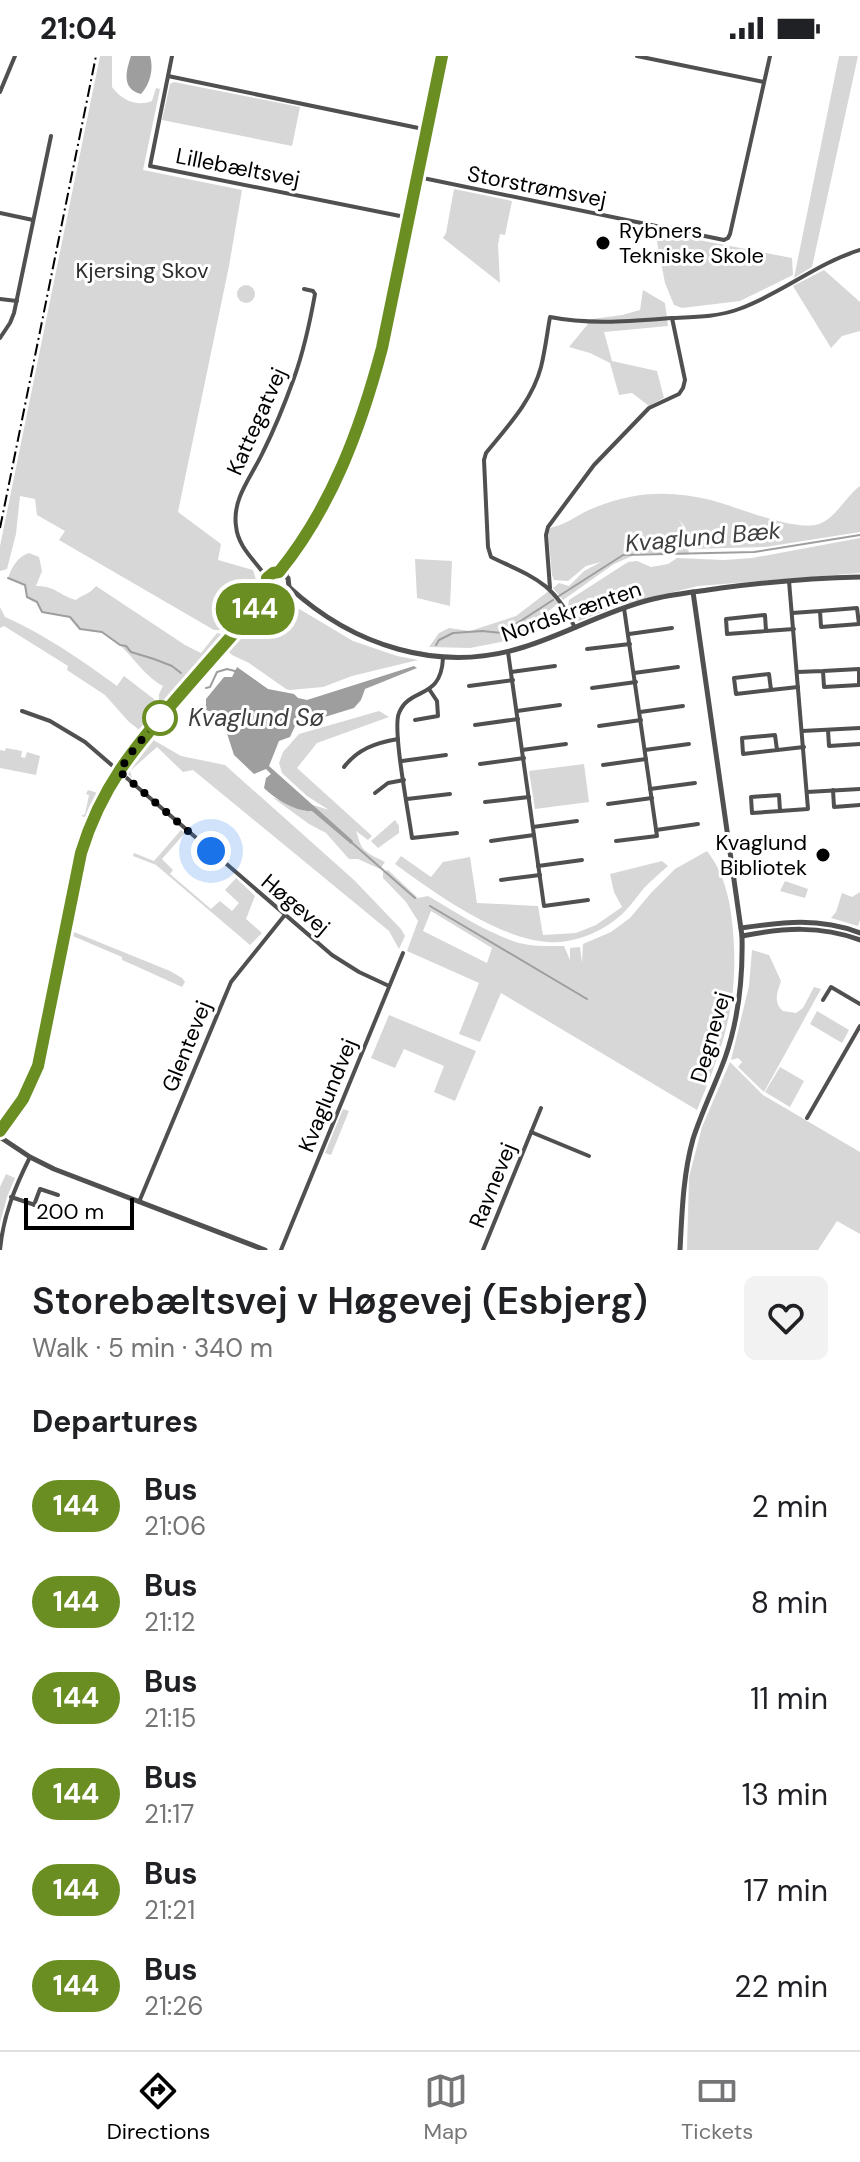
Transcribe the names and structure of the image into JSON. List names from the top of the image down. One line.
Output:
{"streets":{"street":["Lillebæltsvej","Storstrømsvej","Kattegatvej","Nordskrænten","Høgevej","Degnevej","Glentevej","Kvaglundvej","Ravnevej"]},"crossings":[["Kattegatvej","Nordskrænten"],["Nordskrænten","Degnevej"],["Høgevej","Glentevej"],["Høgevej","Kvaglundvej"]],"water":["Kvaglund Bæk","Kvaglund Sø"],"parks":["Kjersing Skov"],"places":["Rybners Tekniske Skole","Kvaglund Bibliotek"],"lines":["bus line 144"],"scale_bar":"200 m","page":{"status":"21:04","on_map":"144","scale":"200 m","heading":[["Storebæltsvej v Høgevej (Esbjerg)","Walk · 5 min · 340 m"],"Departures"],"list":[{"mark":"144","name":"Bus","note":"21:06","value":"2 min"},{"mark":"144","name":"Bus","note":"21:12","value":"8 min"},{"mark":"144","name":"Bus","note":"21:15","value":"11 min"},{"mark":"144","name":"Bus","note":"21:17","value":"13 min"},{"mark":"144","name":"Bus","note":"21:21","value":"17 min"},{"mark":"144","name":"Bus","note":"21:26","value":"22 min"}],"tabs":["Directions","Map","Tickets"]}}
